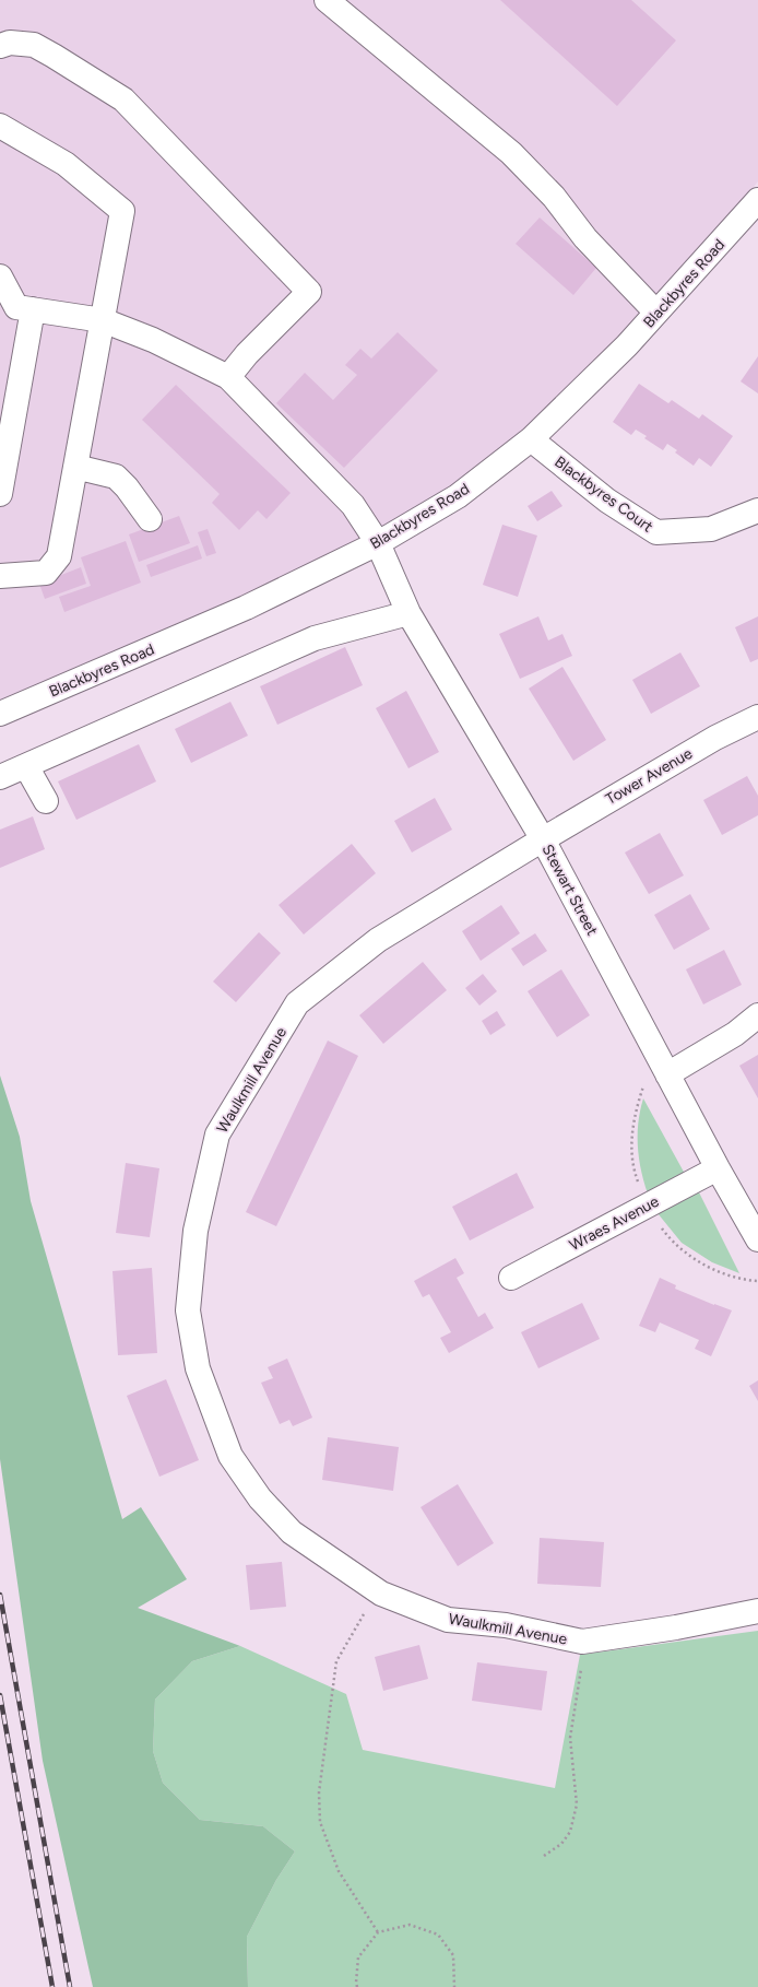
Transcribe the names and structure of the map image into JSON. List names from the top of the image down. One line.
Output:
{"streets":{"street":["Blackbyres Road","Blackbyres Court","Tower Avenue","Stewart Street","Waulkmill Avenue","Wraes Avenue"]},"crossings":[["Blackbyres Road","Blackbyres Court"],["Blackbyres Road","Stewart Street"],["Tower Avenue","Stewart Street"],["Tower Avenue","Waulkmill Avenue"],["Stewart Street","Waulkmill Avenue"],["Stewart Street","Wraes Avenue"]]}
